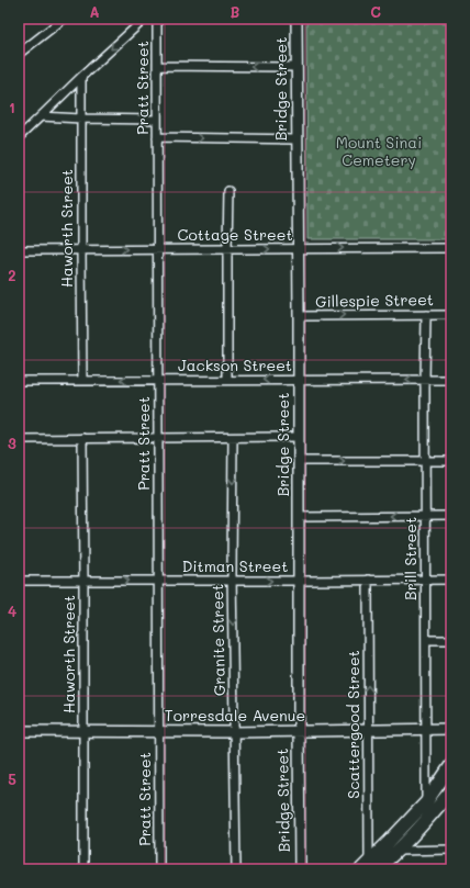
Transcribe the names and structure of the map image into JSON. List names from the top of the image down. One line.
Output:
{"streets":{"main road":["Bridge Street","Torresdale Avenue"],"street":["Pratt Street","Haworth Street","Cottage Street","Gillespie Street","Jackson Street","Brill Street","Ditman Street","Granite Street","Scattergood Street"]},"crossings":[["Pratt Street","Cottage Street"],["Pratt Street","Jackson Street"],["Pratt Street","Ditman Street"],["Pratt Street","Torresdale Avenue"],["Bridge Street","Cottage Street"],["Bridge Street","Gillespie Street"],["Bridge Street","Jackson Street"],["Bridge Street","Ditman Street"],["Bridge Street","Torresdale Avenue"],["Haworth Street","Cottage Street"],["Haworth Street","Jackson Street"],["Haworth Street","Ditman Street"],["Haworth Street","Torresdale Avenue"],["Gillespie Street","Brill Street"],["Jackson Street","Brill Street"],["Brill Street","Ditman Street"],["Brill Street","Torresdale Avenue"],["Ditman Street","Granite Street"],["Ditman Street","Scattergood Street"],["Granite Street","Torresdale Avenue"],["Torresdale Avenue","Scattergood Street"]],"one_way":["Cottage Street","Gillespie Street","Granite Street","Scattergood Street"],"parks":["Mount Sinai Cemetery"],"grid":{"columns":["A","B","C"],"rows":["1","2","3","4","5"]}}
